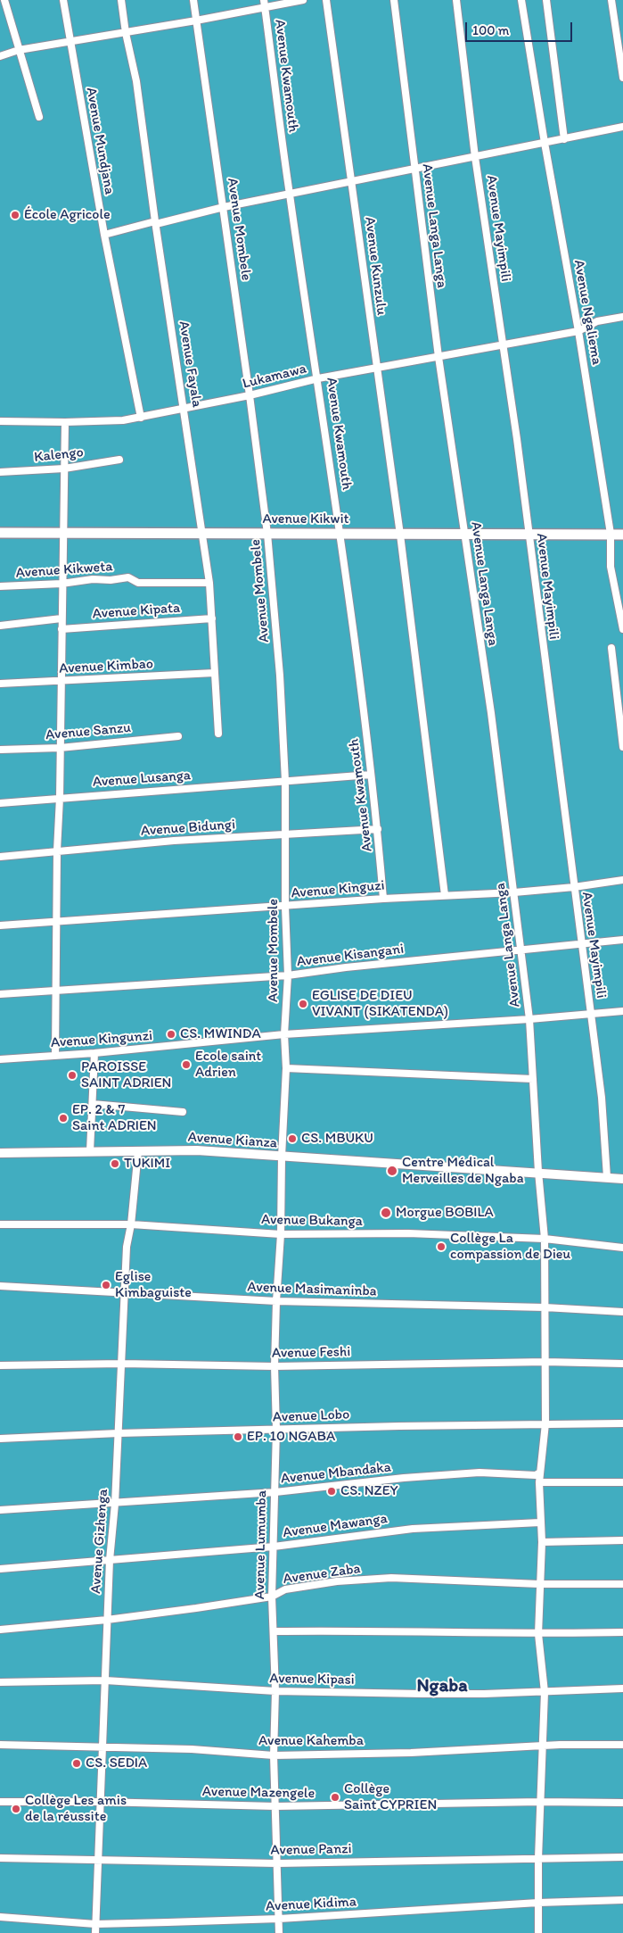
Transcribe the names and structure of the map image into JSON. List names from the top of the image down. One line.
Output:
{"streets":{"main road":["Avenue Kikwit"],"street":["Avenue Kwamouth","Avenue Mundjana","Avenue Langa Langa","Avenue Mayimpili","Avenue Mombele","Avenue Kunzulu","Avenue Ngaliema","Avenue Fayala","Lukamawa","Kalengo","Avenue Kikweta","Avenue Kipata","Avenue Kimbao","Avenue Sanzu","Avenue Lusanga","Avenue Bidungi","Avenue Kinguzi","Avenue Kisangani","Avenue Kingunzi","Avenue Kianza","Avenue Bukanga","Avenue Masimaninba","Avenue Feshi","Avenue Lobo","Avenue Mbandaka","Avenue Mawanga","Avenue Gizhenga","Avenue Lumumba","Avenue Zaba","Avenue Kipasi","Avenue Kahemba","Avenue Mazengele","Avenue Panzi","Avenue Kidima"]},"crossings":[["Avenue Kwamouth","Lukamawa"],["Avenue Kwamouth","Avenue Kikwit"],["Avenue Kwamouth","Avenue Lusanga"],["Avenue Kwamouth","Avenue Bidungi"],["Avenue Kwamouth","Avenue Kinguzi"],["Avenue Mundjana","Lukamawa"],["Avenue Langa Langa","Lukamawa"],["Avenue Langa Langa","Avenue Kikwit"],["Avenue Langa Langa","Avenue Kinguzi"],["Avenue Langa Langa","Avenue Kisangani"],["Avenue Langa Langa","Avenue Kingunzi"],["Avenue Langa Langa","Avenue Kianza"],["Avenue Langa Langa","Avenue Bukanga"],["Avenue Langa Langa","Avenue Masimaninba"],["Avenue Langa Langa","Avenue Feshi"],["Avenue Langa Langa","Avenue Lobo"],["Avenue Langa Langa","Avenue Mbandaka"],["Avenue Langa Langa","Avenue Mawanga"],["Avenue Langa Langa","Avenue Zaba"],["Avenue Langa Langa","Avenue Kipasi"],["Avenue Langa Langa","Avenue Kahemba"],["Avenue Langa Langa","Avenue Mazengele"],["Avenue Langa Langa","Avenue Panzi"],["Avenue Langa Langa","Avenue Kidima"],["Avenue Mayimpili","Lukamawa"],["Avenue Mayimpili","Avenue Kikwit"],["Avenue Mayimpili","Avenue Kinguzi"],["Avenue Mayimpili","Avenue Kisangani"],["Avenue Mayimpili","Avenue Kingunzi"],["Avenue Mayimpili","Avenue Kianza"],["Avenue Mombele","Lukamawa"],["Avenue Mombele","Avenue Kikwit"],["Avenue Mombele","Avenue Lusanga"],["Avenue Mombele","Avenue Bidungi"],["Avenue Mombele","Avenue Kinguzi"],["Avenue Mombele","Avenue Kisangani"],["Avenue Mombele","Avenue Kingunzi"],["Avenue Mombele","Avenue Kianza"],["Avenue Mombele","Avenue Lumumba"],["Avenue Kunzulu","Lukamawa"],["Avenue Kunzulu","Avenue Kikwit"],["Avenue Ngaliema","Lukamawa"],["Avenue Ngaliema","Avenue Kikwit"],["Avenue Fayala","Lukamawa"],["Avenue Fayala","Avenue Kikwit"],["Avenue Fayala","Avenue Kikweta"],["Avenue Fayala","Avenue Kipata"],["Avenue Fayala","Avenue Kimbao"],["Avenue Kianza","Avenue Gizhenga"],["Avenue Kianza","Avenue Lumumba"],["Avenue Bukanga","Avenue Gizhenga"],["Avenue Bukanga","Avenue Lumumba"],["Avenue Masimaninba","Avenue Gizhenga"],["Avenue Masimaninba","Avenue Lumumba"],["Avenue Feshi","Avenue Gizhenga"],["Avenue Feshi","Avenue Lumumba"],["Avenue Lobo","Avenue Gizhenga"],["Avenue Lobo","Avenue Lumumba"],["Avenue Mbandaka","Avenue Gizhenga"],["Avenue Mbandaka","Avenue Lumumba"],["Avenue Mawanga","Avenue Gizhenga"],["Avenue Mawanga","Avenue Lumumba"],["Avenue Gizhenga","Avenue Zaba"],["Avenue Gizhenga","Avenue Kipasi"],["Avenue Gizhenga","Avenue Kahemba"],["Avenue Gizhenga","Avenue Mazengele"],["Avenue Gizhenga","Avenue Panzi"],["Avenue Gizhenga","Avenue Kidima"],["Avenue Lumumba","Avenue Zaba"],["Avenue Lumumba","Avenue Kipasi"],["Avenue Lumumba","Avenue Kahemba"],["Avenue Lumumba","Avenue Mazengele"],["Avenue Lumumba","Avenue Panzi"],["Avenue Lumumba","Avenue Kidima"]],"districts":["Ngaba"],"places":["École Agricole","EGLISE DE DIEU VIVANT (SIKATENDA)","CS. MWINDA","Ecole saint Adrien","PAROISSE SAINT ADRIEN","EP. 2 & 7 Saint ADRIEN","CS. MBUKU","TUKIMI","Centre Médical Merveilles de Ngaba","Morgue BOBILA","Collège La compassion de Dieu","Eglise Kimbaguiste","EP. 10 NGABA","CS. NZEY","CS. SEDIA","Collège Saint CYPRIEN","Collège Les amis de la réussite"],"scale_bar":"100 m"}
